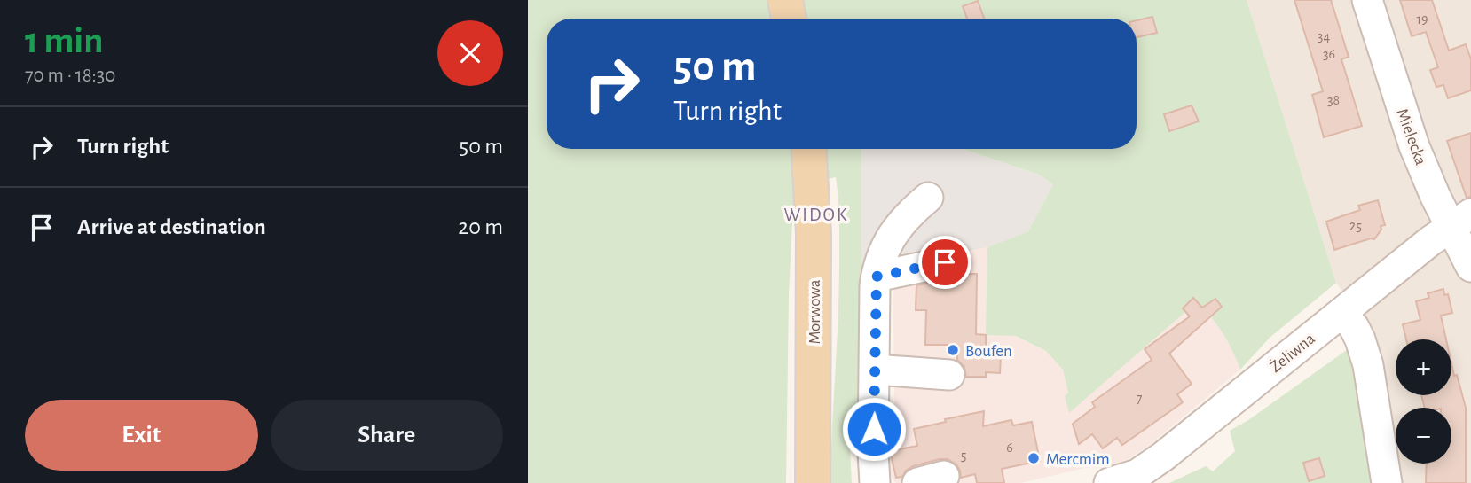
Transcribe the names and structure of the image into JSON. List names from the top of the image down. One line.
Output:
{"streets":{"main road":["Morwowa"],"street":["Mielecka","Żeliwna"]},"crossings":[["Mielecka","Żeliwna"]],"districts":["WIDOK"],"places":["Boufen","Mercmim"],"house_numbers":["19","34","36","38","25","7","6","5"],"page":{"heading":["1 min","70 m · 18:30"],"turn":["50 m","Turn right"],"list":[{"name":"Turn right","value":"50 m"},{"name":"Arrive at destination","value":"20 m"}],"map_buttons":["+","−"],"buttons":["Exit","Share"]}}
